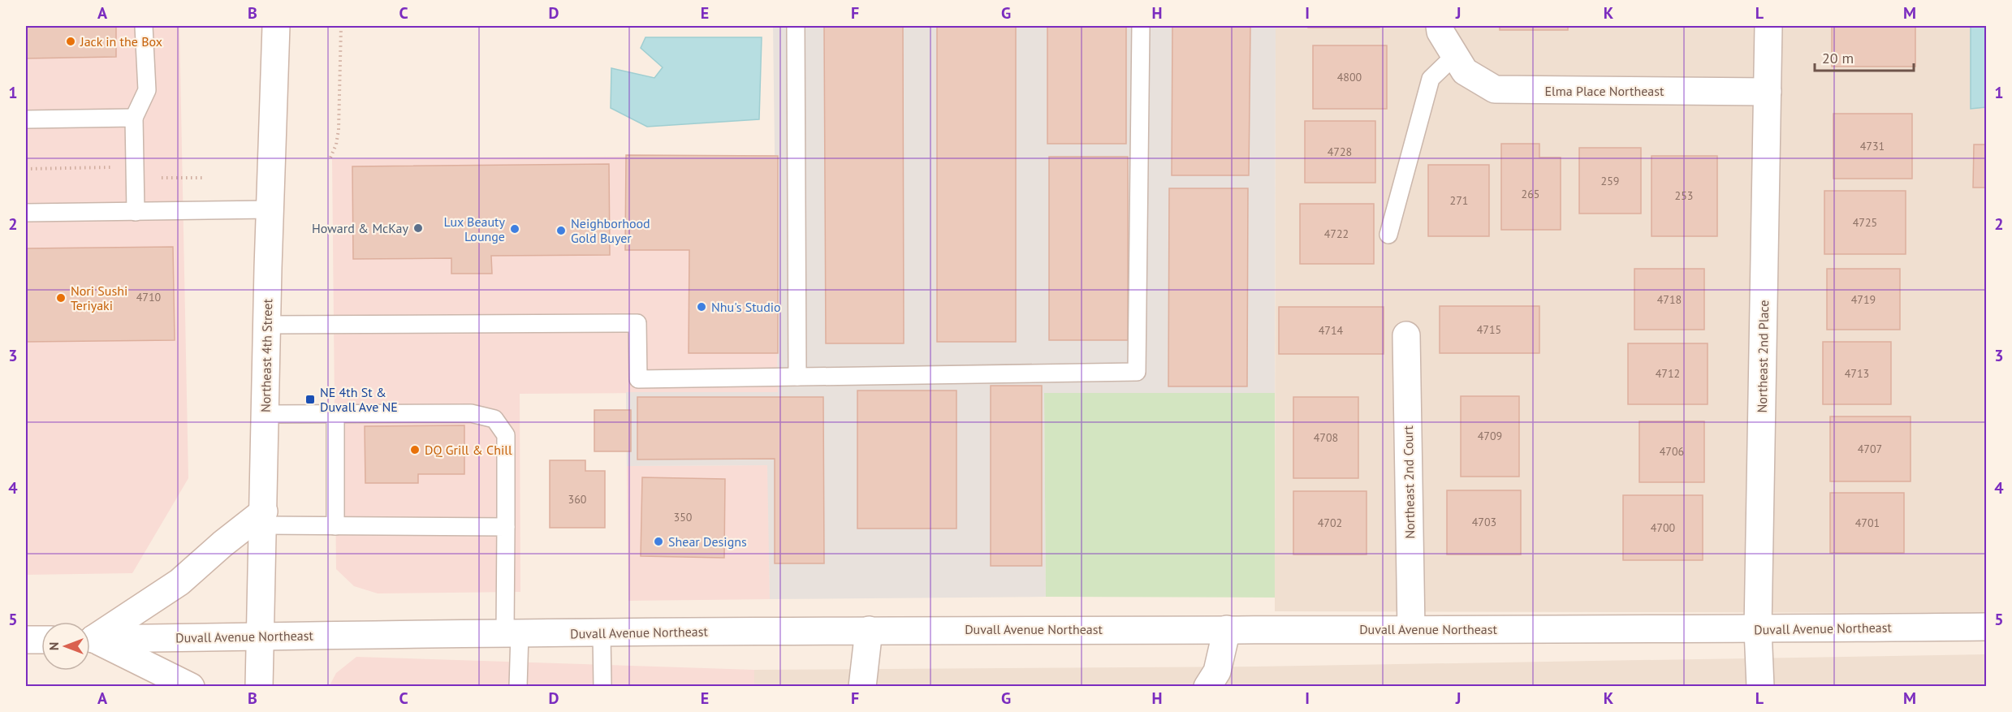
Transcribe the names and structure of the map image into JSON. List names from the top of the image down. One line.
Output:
{"streets":{"street":["Elma Place Northeast","Northeast 4th Street","Northeast 2nd Place","Northeast 2nd Court","Duvall Avenue Northeast"]},"crossings":[["Elma Place Northeast","Northeast 2nd Place"],["Northeast 4th Street","Duvall Avenue Northeast"],["Northeast 2nd Place","Duvall Avenue Northeast"],["Northeast 2nd Court","Duvall Avenue Northeast"]],"places":{"other":["Jack in the Box","Howard & McKay","Lux Beauty Lounge","Neighborhood Gold Buyer","Nori Sushi Teriyaki","Nhu's Studio","DQ Grill & Chill","Shear Designs"],"transit":["NE 4th St & Duvall Ave NE"]},"house_numbers":["4800","4731","4728","259","265","253","271","4725","4722","4710","4718","4719","4715","4714","4712","4713","4709","4708","4707","4706","360","350","4703","4702","4701","4700"],"scale_bar":"20 m","north":"left","grid":{"columns":["A","B","C","D","E","F","G","H","I","J","K","L","M"],"rows":["1","2","3","4","5"]}}
